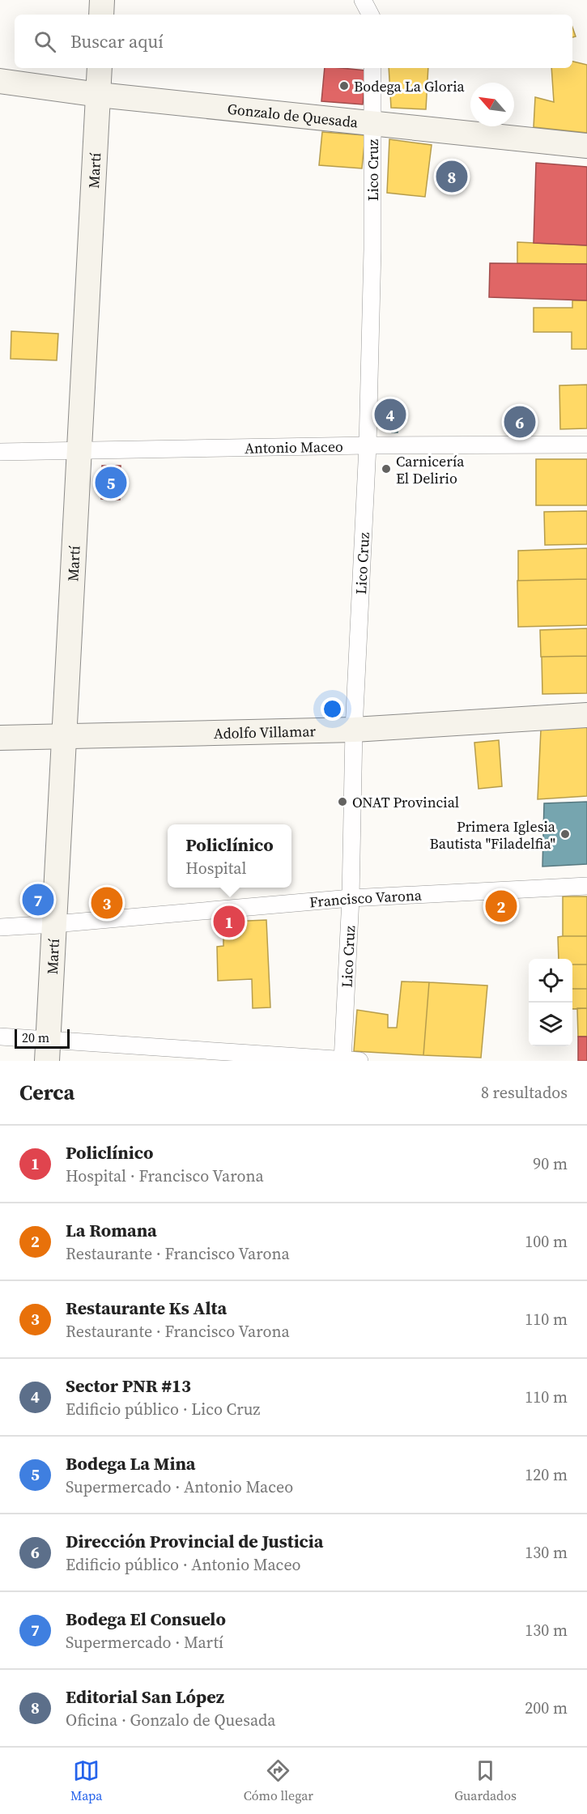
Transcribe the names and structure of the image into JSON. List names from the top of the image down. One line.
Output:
{"streets":{"main road":["Gonzalo de Quesada","Martí","Adolfo Villamar"],"street":["Lico Cruz","Antonio Maceo","Francisco Varona"]},"crossings":[["Gonzalo de Quesada","Martí"],["Gonzalo de Quesada","Lico Cruz"],["Martí","Antonio Maceo"],["Martí","Adolfo Villamar"],["Martí","Francisco Varona"],["Lico Cruz","Antonio Maceo"],["Lico Cruz","Adolfo Villamar"],["Lico Cruz","Francisco Varona"]],"places":["Bodega La Gloria","Carnicería El Delirio","ONAT Provincial","Primera Iglesia Bautista \"Filadelfia\""],"scale_bar":"20 m","north":"top left","page":{"search":"Buscar aquí","pins":["8","4","6","5","7","3","2","1"],"popup":["Policlínico","Hospital"],"scale":"20 m","heading":["Cerca","8 resultados"],"list":[{"mark":"1","name":"Policlínico","note":"Hospital · Francisco Varona","value":"90 m"},{"mark":"2","name":"La Romana","note":"Restaurante · Francisco Varona","value":"100 m"},{"mark":"3","name":"Restaurante Ks Alta","note":"Restaurante · Francisco Varona","value":"110 m"},{"mark":"4","name":"Sector PNR #13","note":"Edificio público · Lico Cruz","value":"110 m"},{"mark":"5","name":"Bodega La Mina","note":"Supermercado · Antonio Maceo","value":"120 m"},{"mark":"6","name":"Dirección Provincial de Justicia","note":"Edificio público · Antonio Maceo","value":"130 m"},{"mark":"7","name":"Bodega El Consuelo","note":"Supermercado · Martí","value":"130 m"},{"mark":"8","name":"Editorial San López","note":"Oficina · Gonzalo de Quesada","value":"200 m"}],"nav":["Mapa","Cómo llegar","Guardados"]}}
